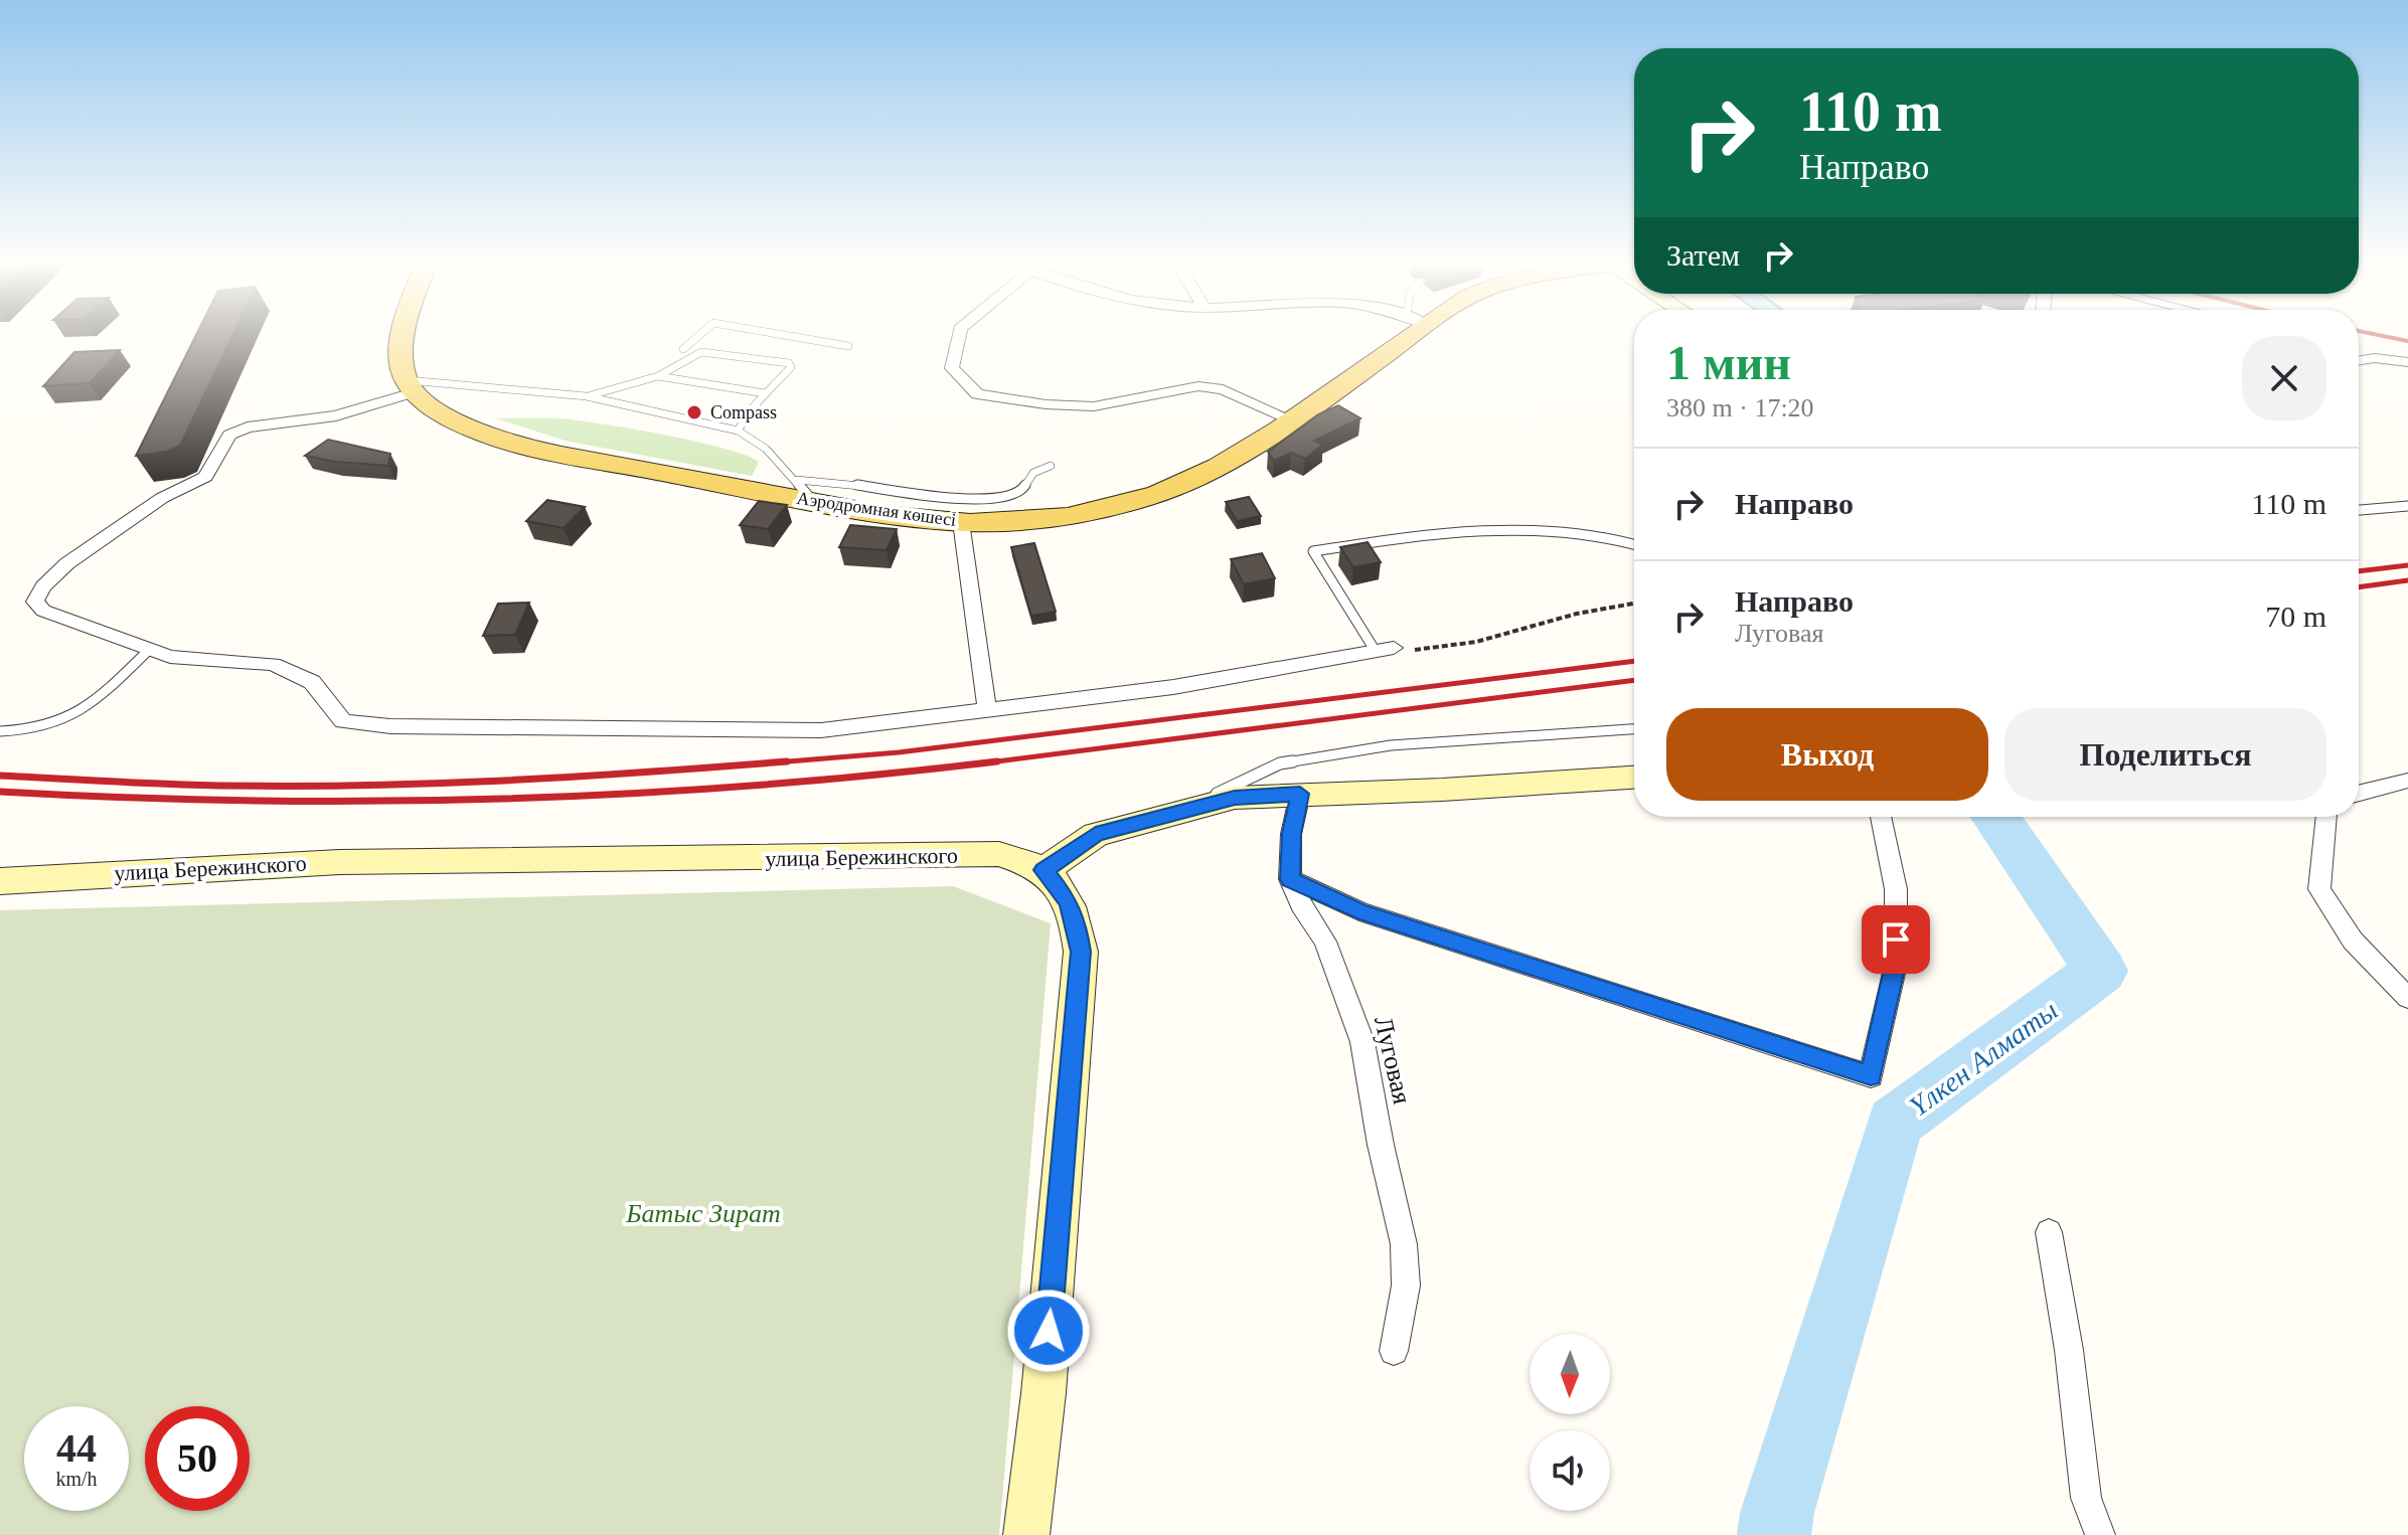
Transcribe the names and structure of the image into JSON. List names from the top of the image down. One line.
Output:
{"streets":{"main road":["Аэродромная көшесі","улица Бережинского"],"street":["Луговая"]},"water":["Үлкен Алматы"],"parks":["Батыс Зират"],"places":["Compass"],"north":"bottom","page":{"turn":["110 m","Направо"],"then":"Затем","heading":["1 мин","380 m · 17:20"],"list":[{"name":"Направо","value":"110 m"},{"name":"Направо","note":"Луговая","value":"70 m"}],"buttons":["Выход","Поделиться"],"speed":"44 km/h","limit":"50"}}
